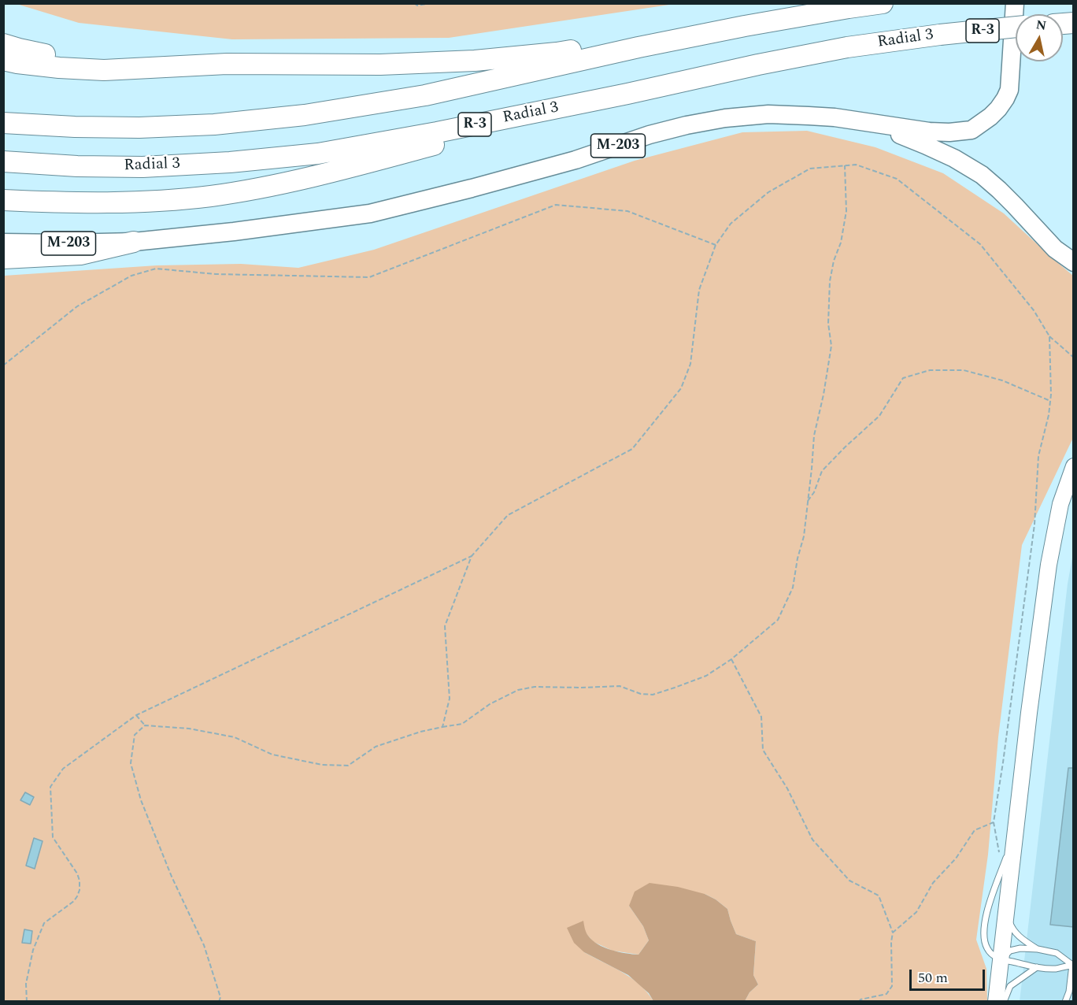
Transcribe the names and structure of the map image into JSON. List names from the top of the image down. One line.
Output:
{"streets":{"highway":["R-3","Radial 3"],"main road":["M-203"]},"scale_bar":"50 m","north":"top"}
